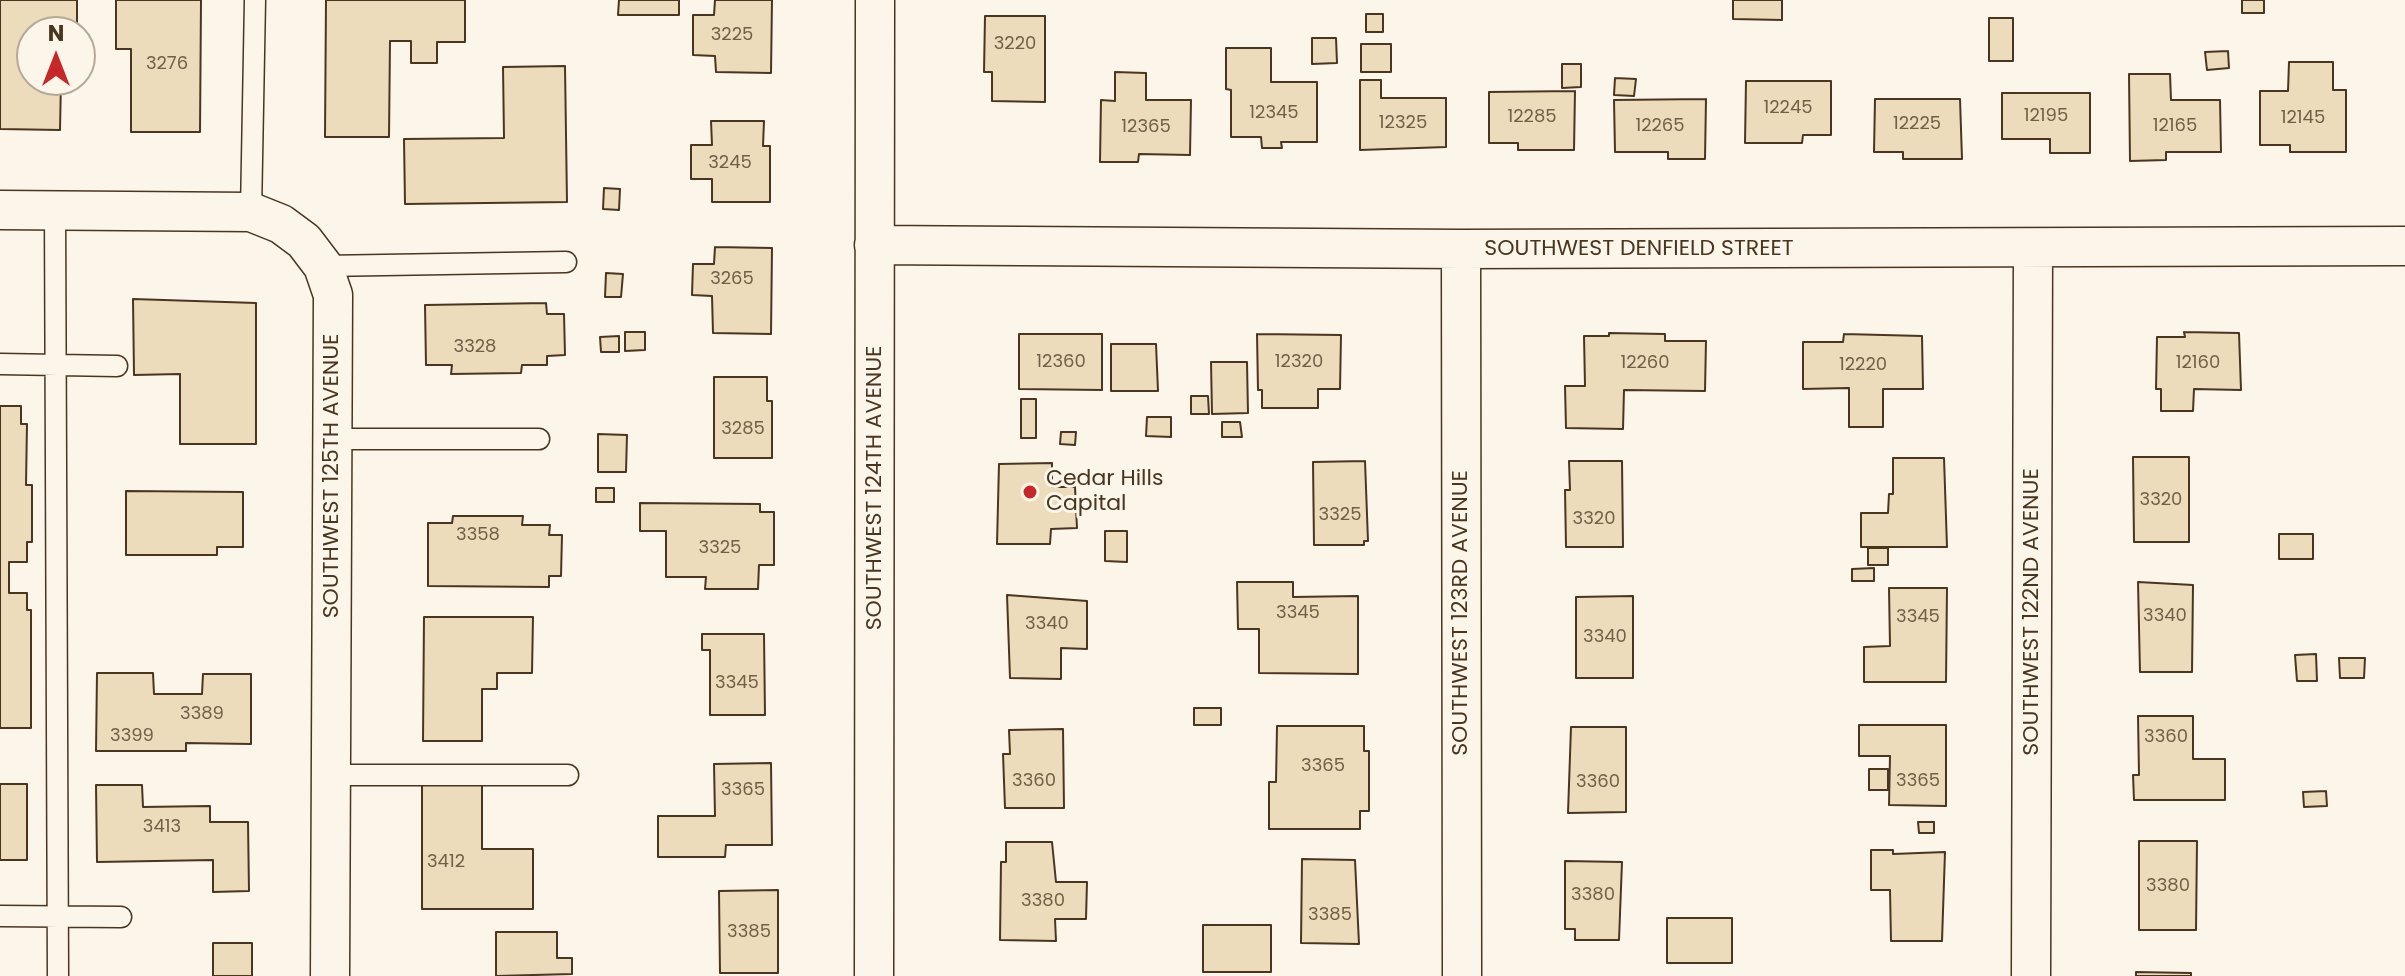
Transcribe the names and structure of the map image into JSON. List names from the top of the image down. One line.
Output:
{"streets":{"street":["SOUTHWEST DENFIELD STREET","SOUTHWEST 125TH AVENUE","SOUTHWEST 124TH AVENUE","SOUTHWEST 122ND AVENUE","SOUTHWEST 123RD AVENUE"]},"crossings":[["SOUTHWEST DENFIELD STREET","SOUTHWEST 124TH AVENUE"],["SOUTHWEST DENFIELD STREET","SOUTHWEST 122ND AVENUE"],["SOUTHWEST DENFIELD STREET","SOUTHWEST 123RD AVENUE"]],"places":["Cedar Hills Capital"],"house_numbers":["3225","3220","3276","12245","12345","12195","12285","12145","12325","12225","12265","12165","12365","3245","3265","3328","12360","12320","12260","12160","12220","3285","3320","3325","3320","3358","3325","3345","3340","3345","3340","3340","3345","3389","3399","3360","3365","3360","3365","3360","3365","3413","3412","3380","3380","3380","3385","3385"],"north":"top"}
